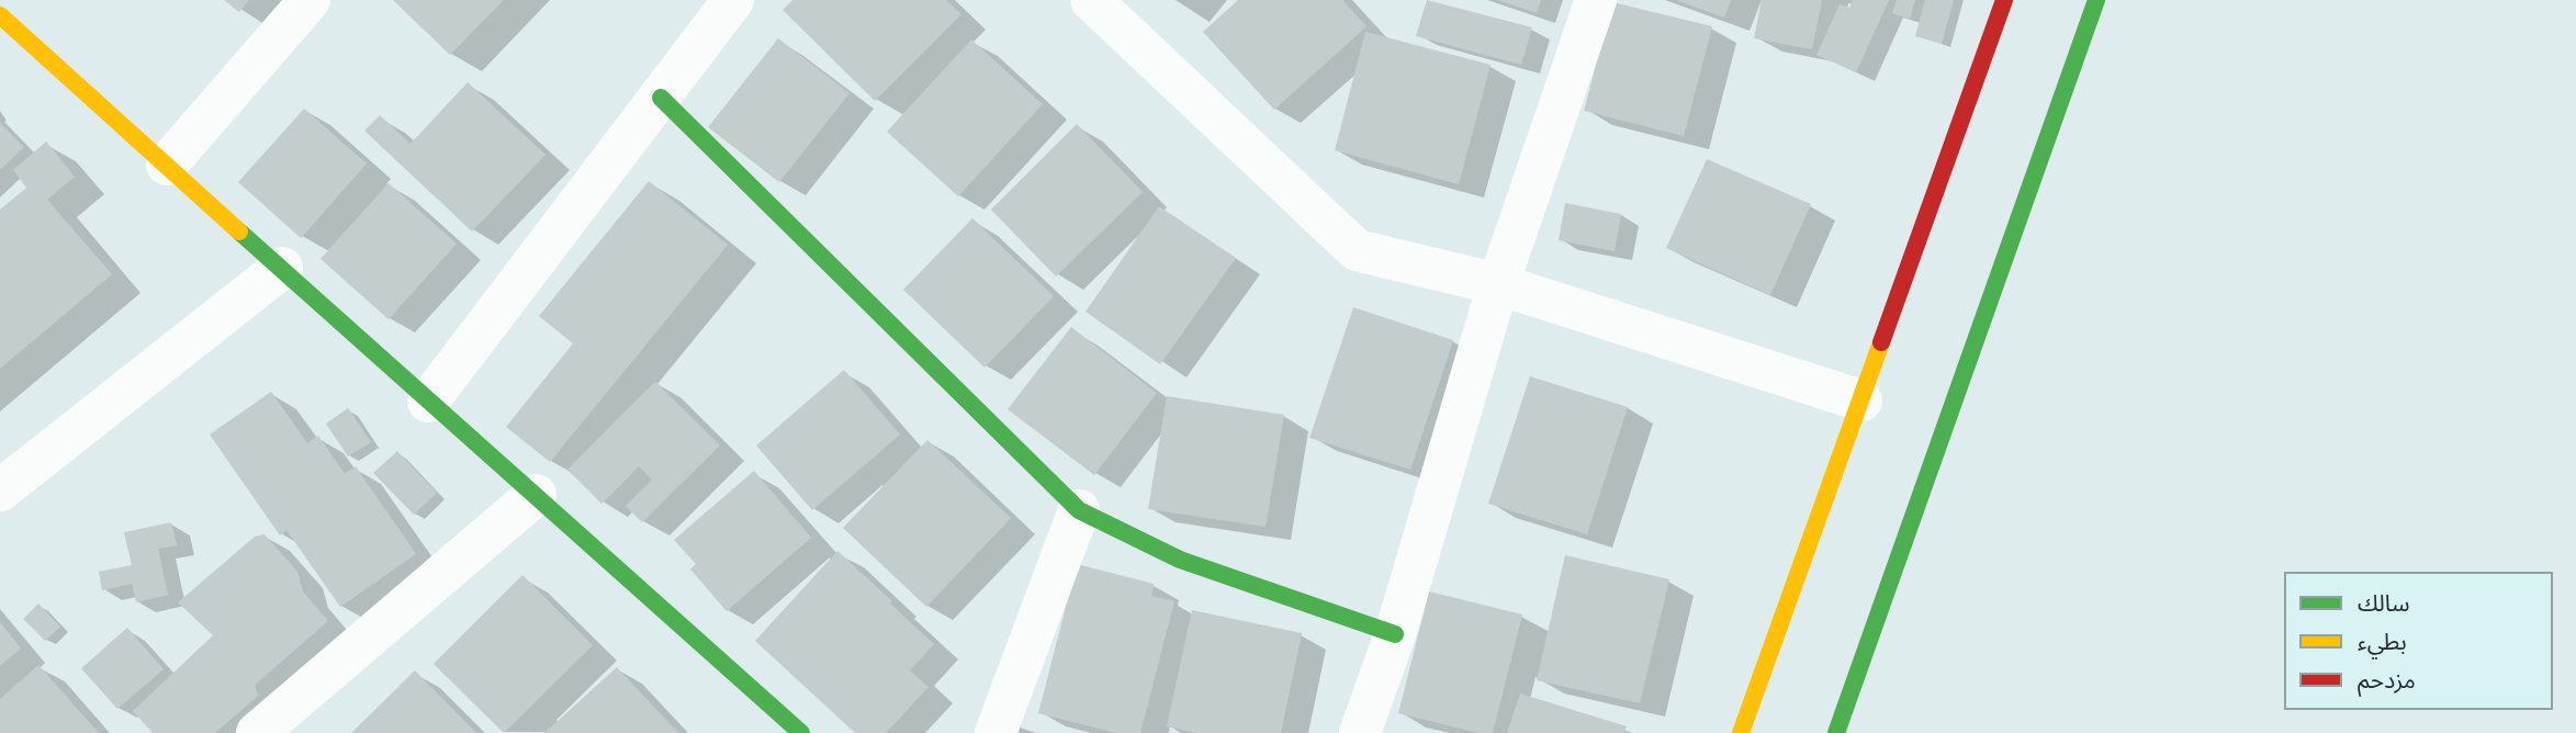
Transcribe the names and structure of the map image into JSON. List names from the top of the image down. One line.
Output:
{"legend":["سالك","بطيء","مزدحم"]}
